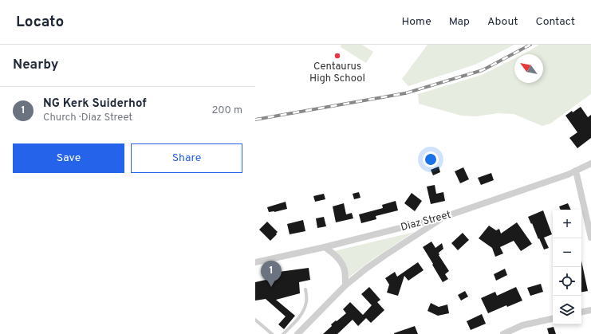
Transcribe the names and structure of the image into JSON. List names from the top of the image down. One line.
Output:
{"streets":{"street":["Diaz Street"]},"places":["Centaurus High School"],"north":"top left","page":{"header":"Locato","nav":["Home","Map","About","Contact"],"heading":"Nearby","list":[{"mark":"1","name":"NG Kerk Suiderhof","note":"Church · Diaz Street","value":"200 m"}],"buttons":["Save","Share"],"map_buttons":["+","−"],"pins":"1"}}
